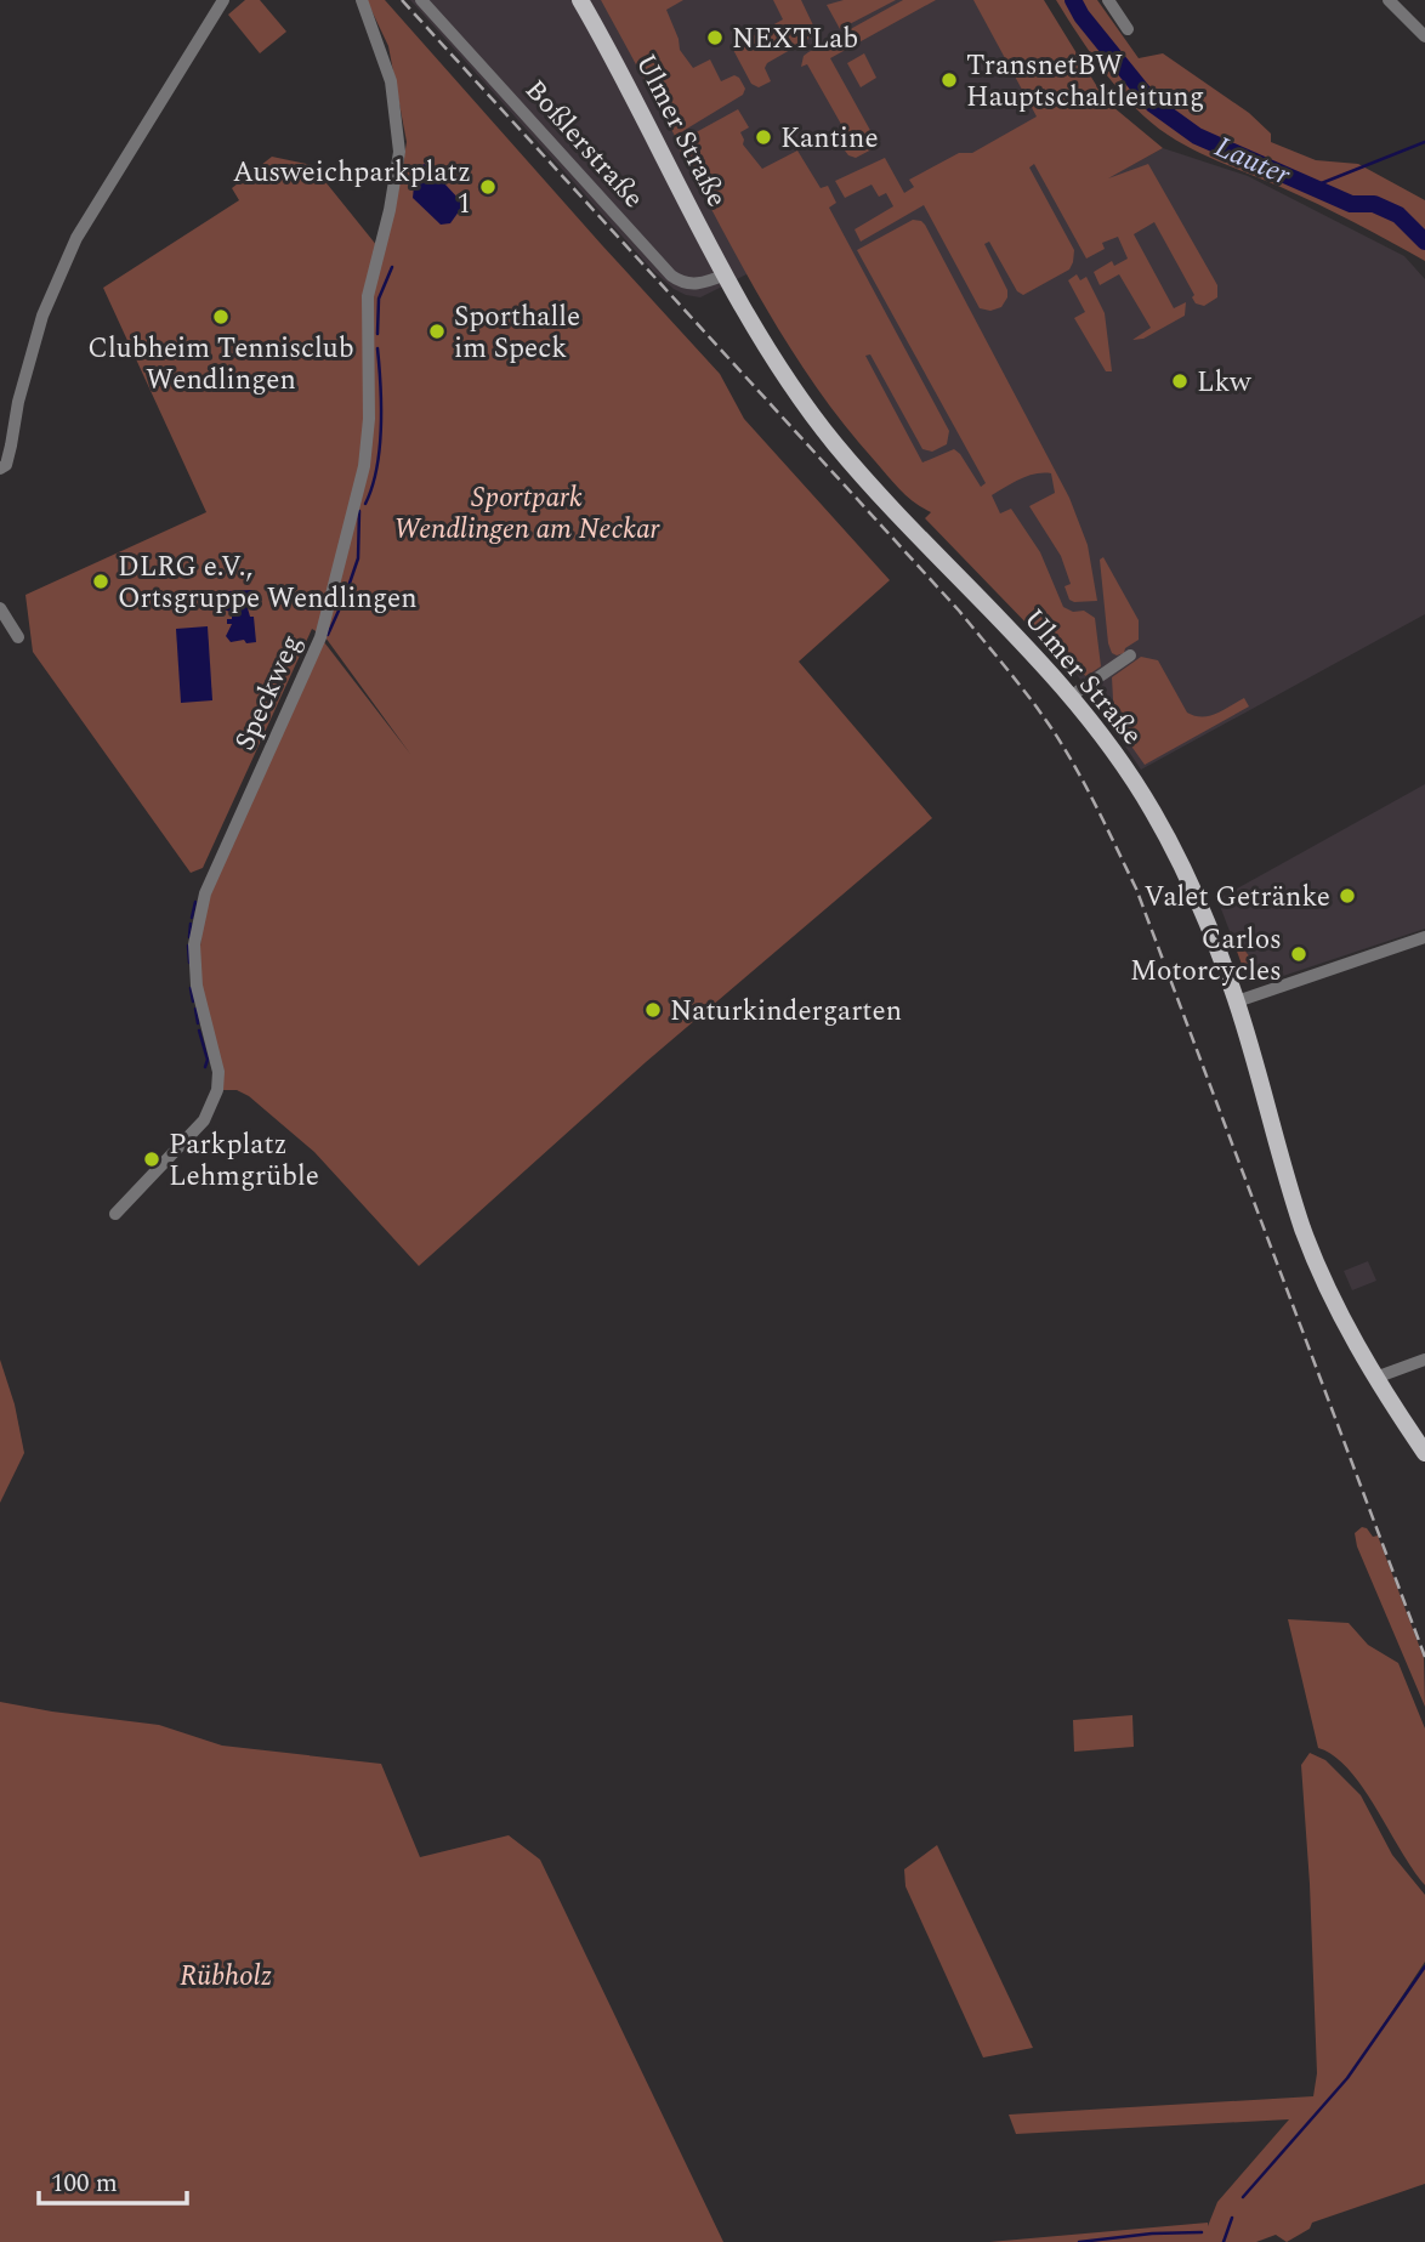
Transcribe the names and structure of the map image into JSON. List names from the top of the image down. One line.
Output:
{"streets":{"main road":["Ulmer Straße"],"street":["Boßlerstraße","Speckweg"]},"crossings":[["Ulmer Straße","Boßlerstraße"]],"water":["Lauter"],"parks":["Sportpark Wendlingen am Neckar","Rübholz"],"places":["NEXTLab","TransnetBW Hauptschaltleitung","Kantine","Ausweichparkplatz 1","Clubheim Tennisclub Wendlingen","Sporthalle im Speck","Lkw","DLRG e.V., Ortsgruppe Wendlingen","Valet Getränke","Carlos Motorcycles","Naturkindergarten","Parkplatz Lehmgrüble"],"scale_bar":"100 m"}
